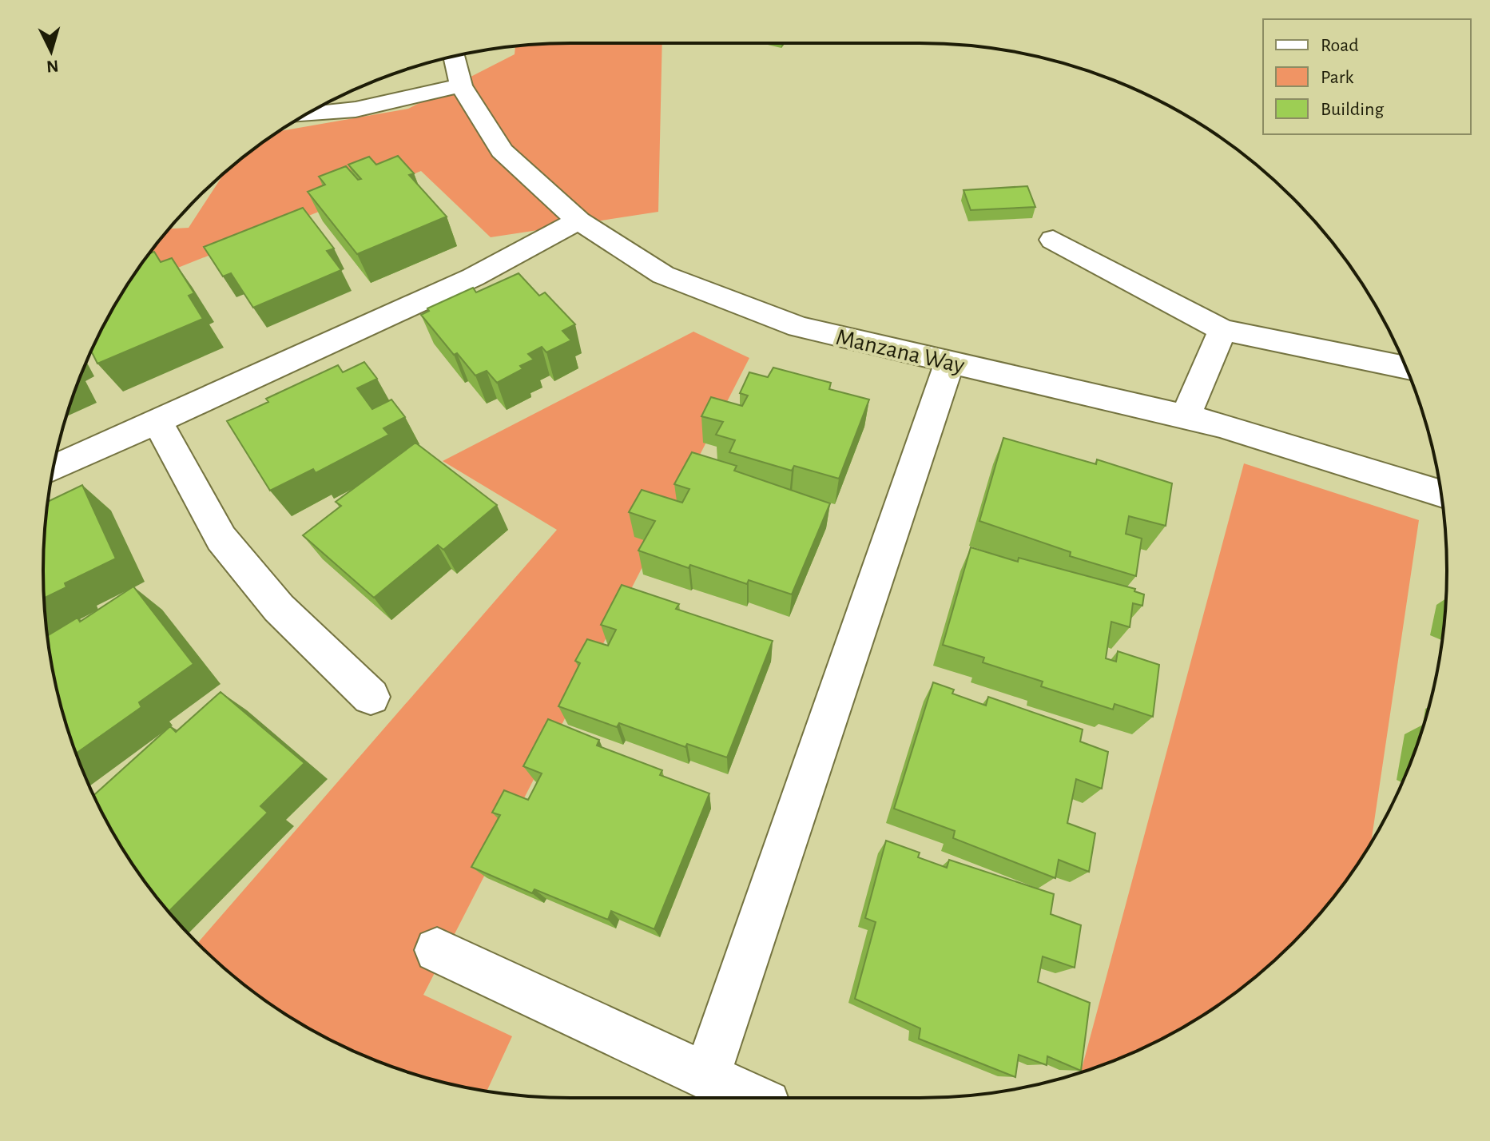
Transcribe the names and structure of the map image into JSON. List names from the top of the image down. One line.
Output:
{"streets":{"street":["Manzana Way"]},"legend":["Road","Park","Building"],"north":"bottom"}
